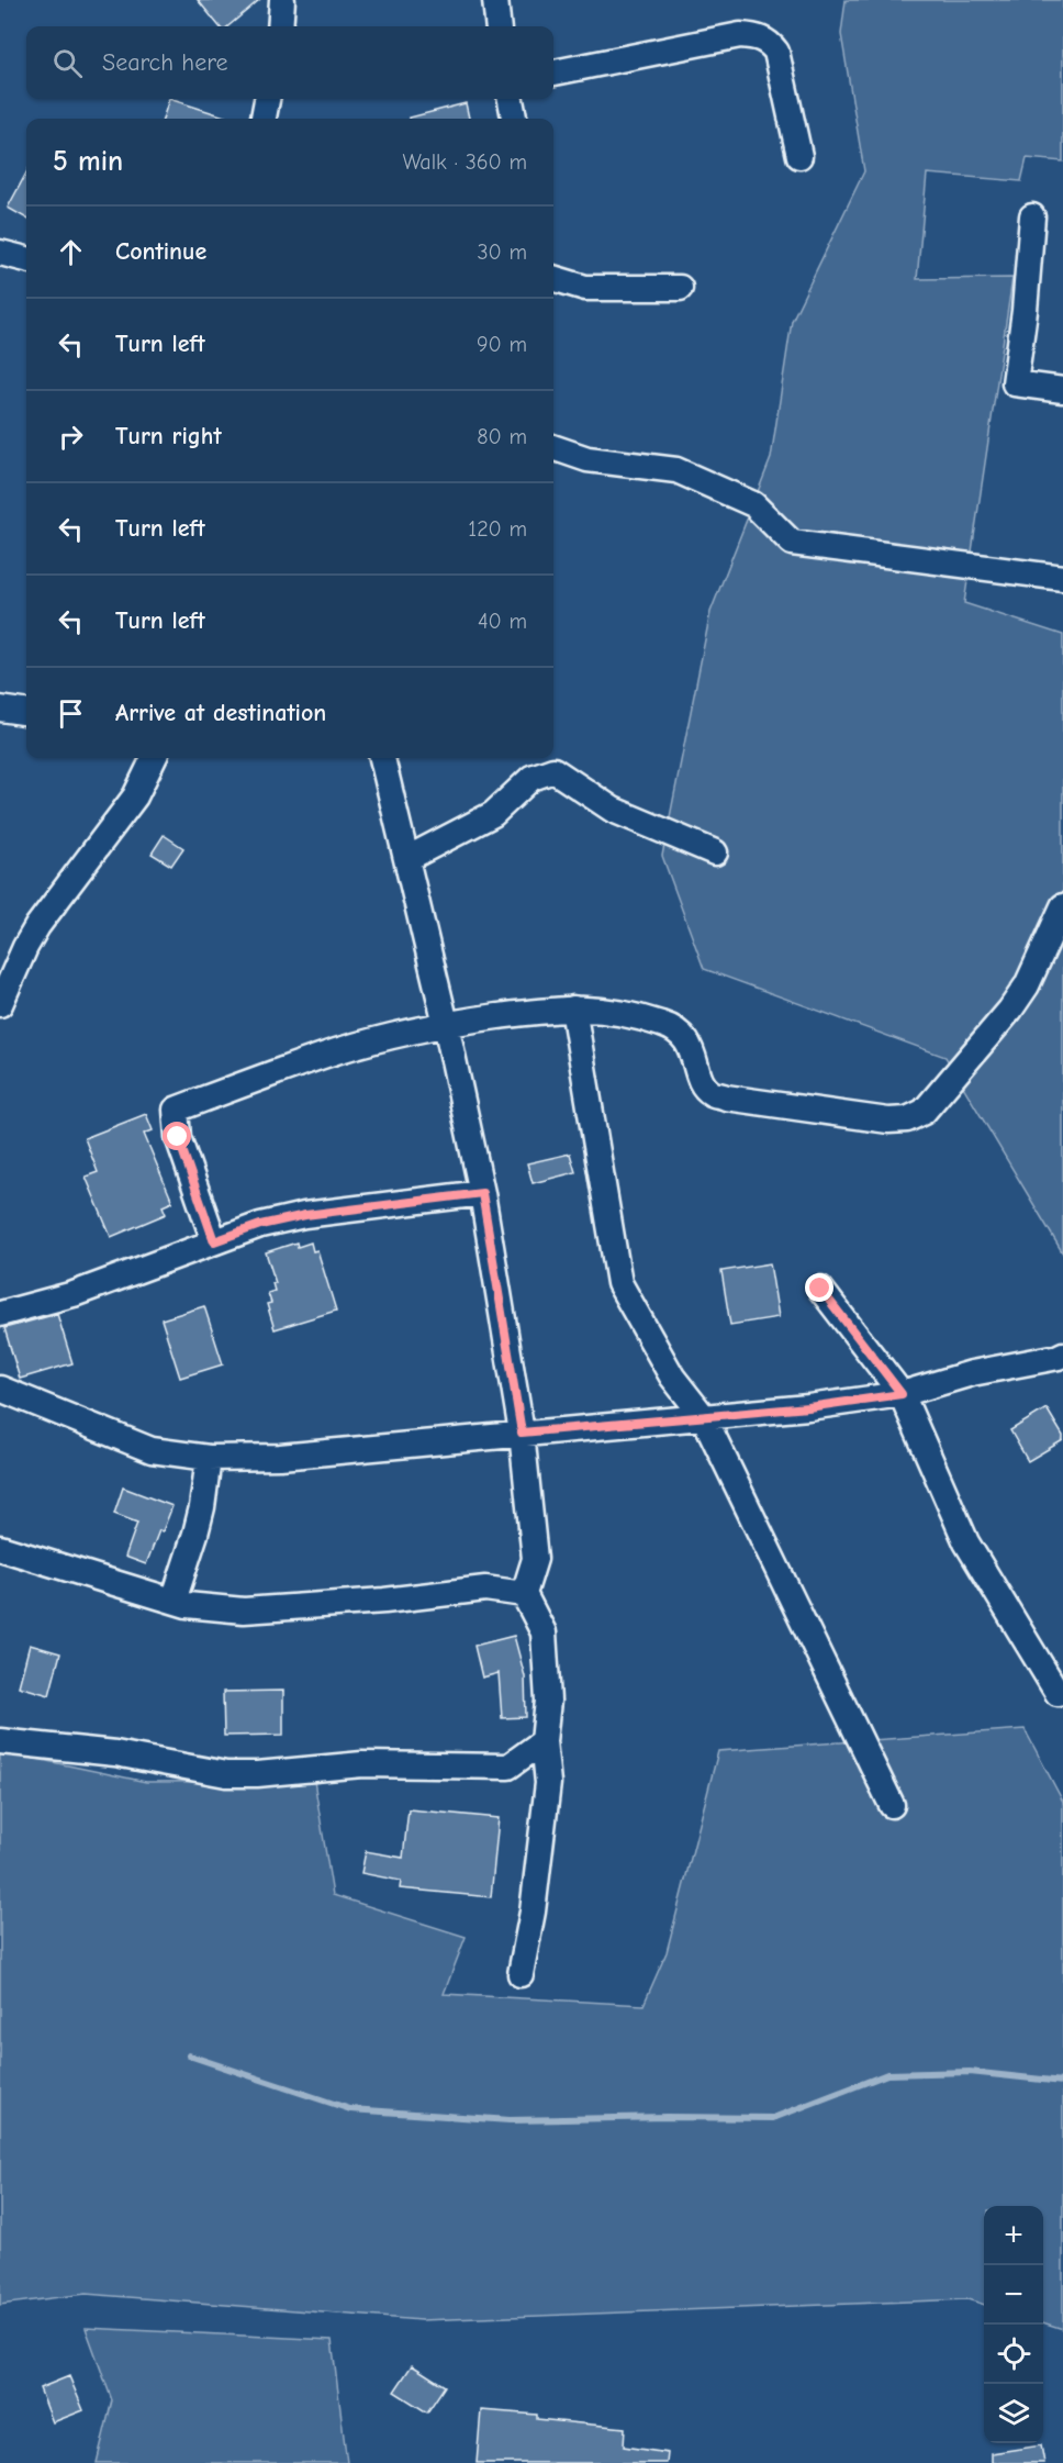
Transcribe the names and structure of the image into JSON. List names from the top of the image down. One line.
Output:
{"page":{"search":"Search here","heading":["5 min","Walk · 360 m"],"list":[["Continue","30 m"],["Turn left","90 m"],["Turn right","80 m"],["Turn left","120 m"],["Turn left","40 m"],"Arrive at destination"],"map_buttons":["+","−"]}}
